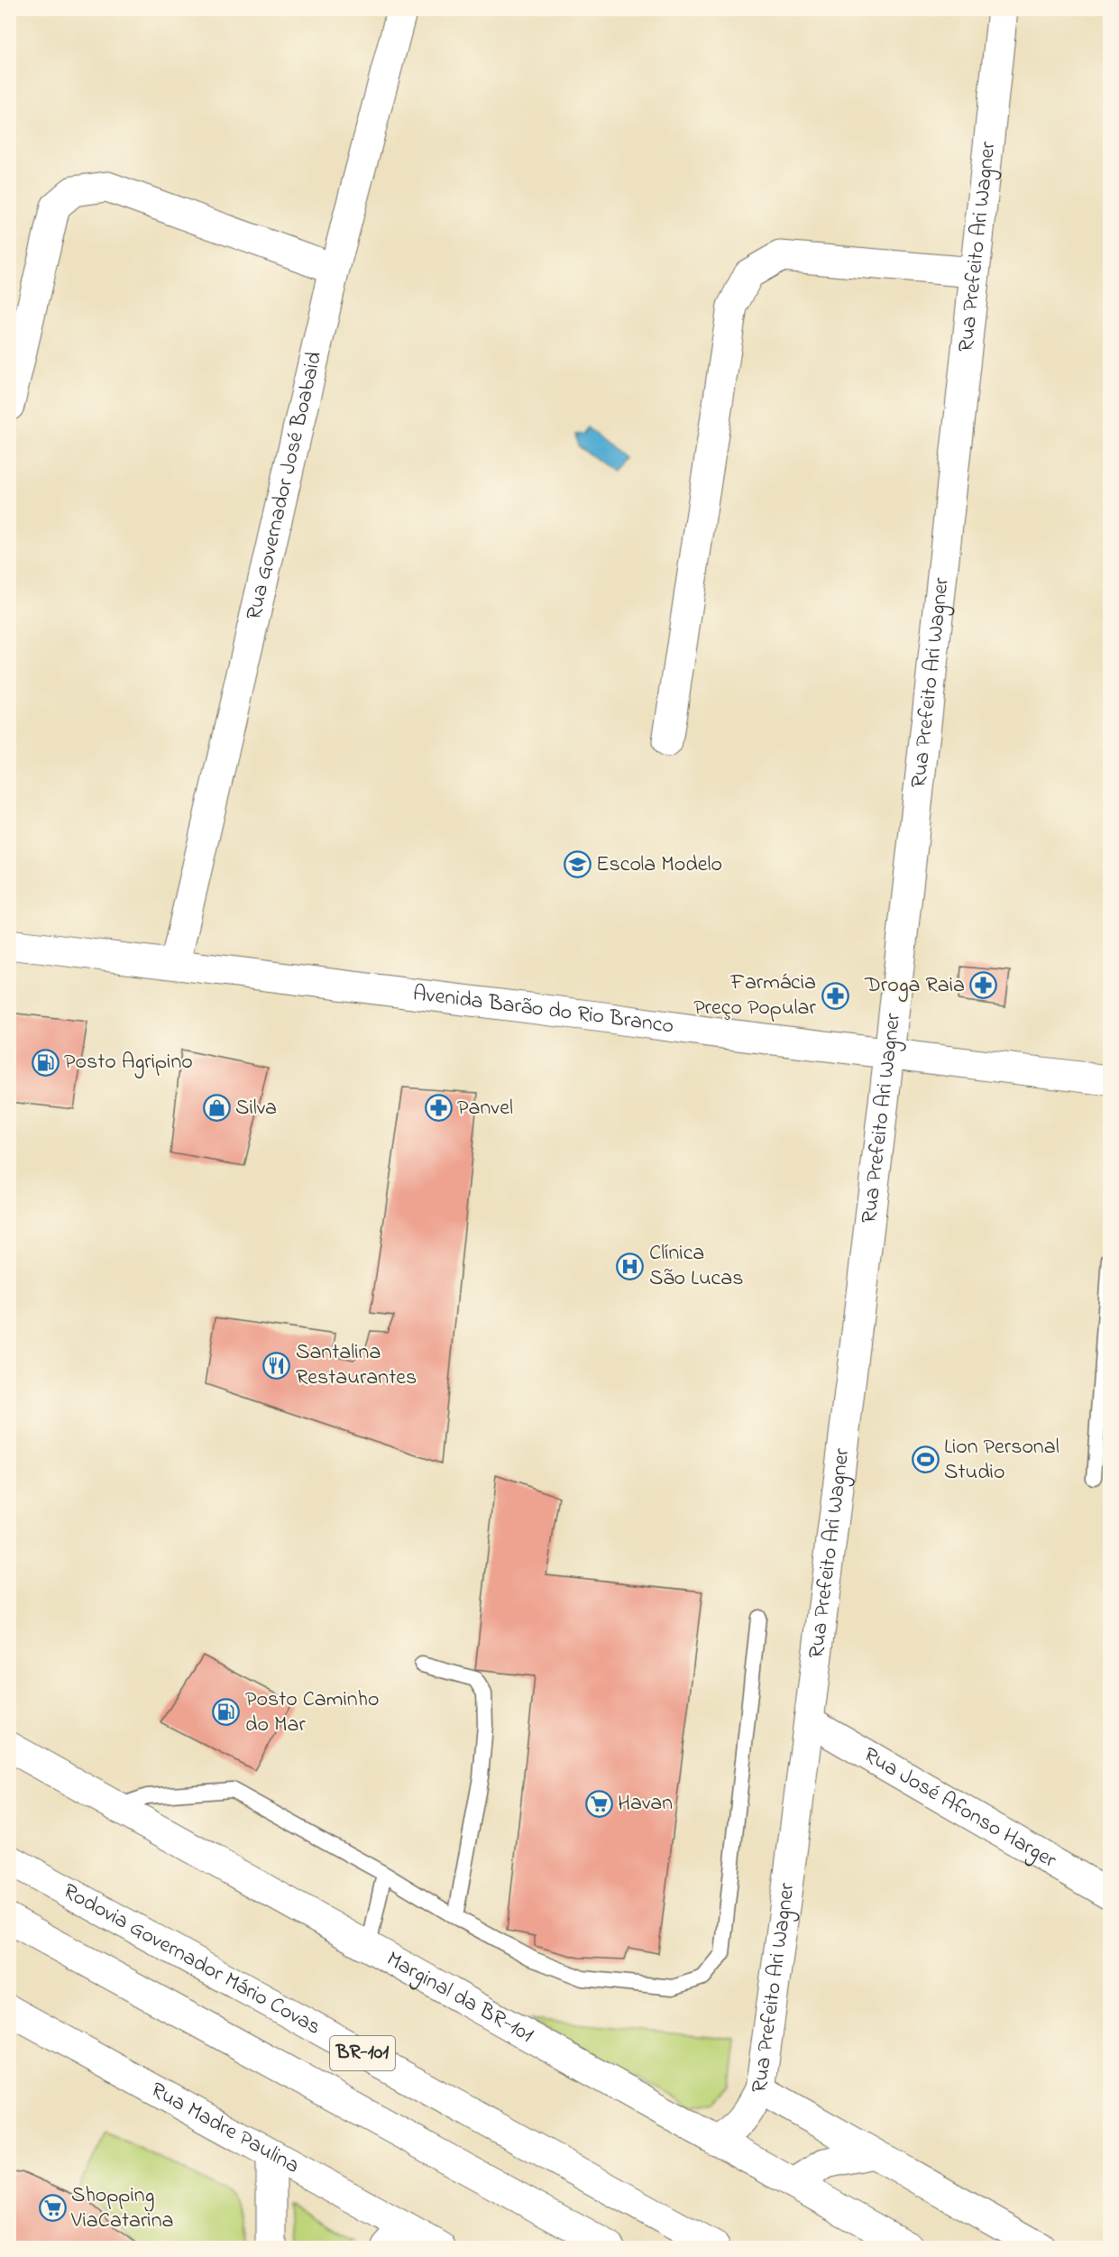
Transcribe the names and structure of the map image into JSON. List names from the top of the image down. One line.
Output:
{"streets":{"main road":["Rua Prefeito Ari Wagner","Rua Governador José Boabaid","Avenida Barão do Rio Branco","Rua José Afonso Harger","Rodovia Governador Mário Covas","Marginal da BR-101","BR-101","Rua Madre Paulina"]},"crossings":[["Rua Prefeito Ari Wagner","Avenida Barão do Rio Branco"],["Rua Prefeito Ari Wagner","Rua José Afonso Harger"],["Rua Prefeito Ari Wagner","Marginal da BR-101"],["Rua Governador José Boabaid","Avenida Barão do Rio Branco"]],"places":{"school or university":["Escola Modelo"],"pharmacy":["Droga Raia","Farmácia Preço Popular","Panvel"],"fuel station":["Posto Agripino","Posto Caminho do Mar"],"shop":["Silva"],"hospital":["Clínica São Lucas"],"restaurant":["Santalina Restaurantes"],"sports":["Lion Personal Studio"],"supermarket":["Havan","Shopping ViaCatarina"]}}
